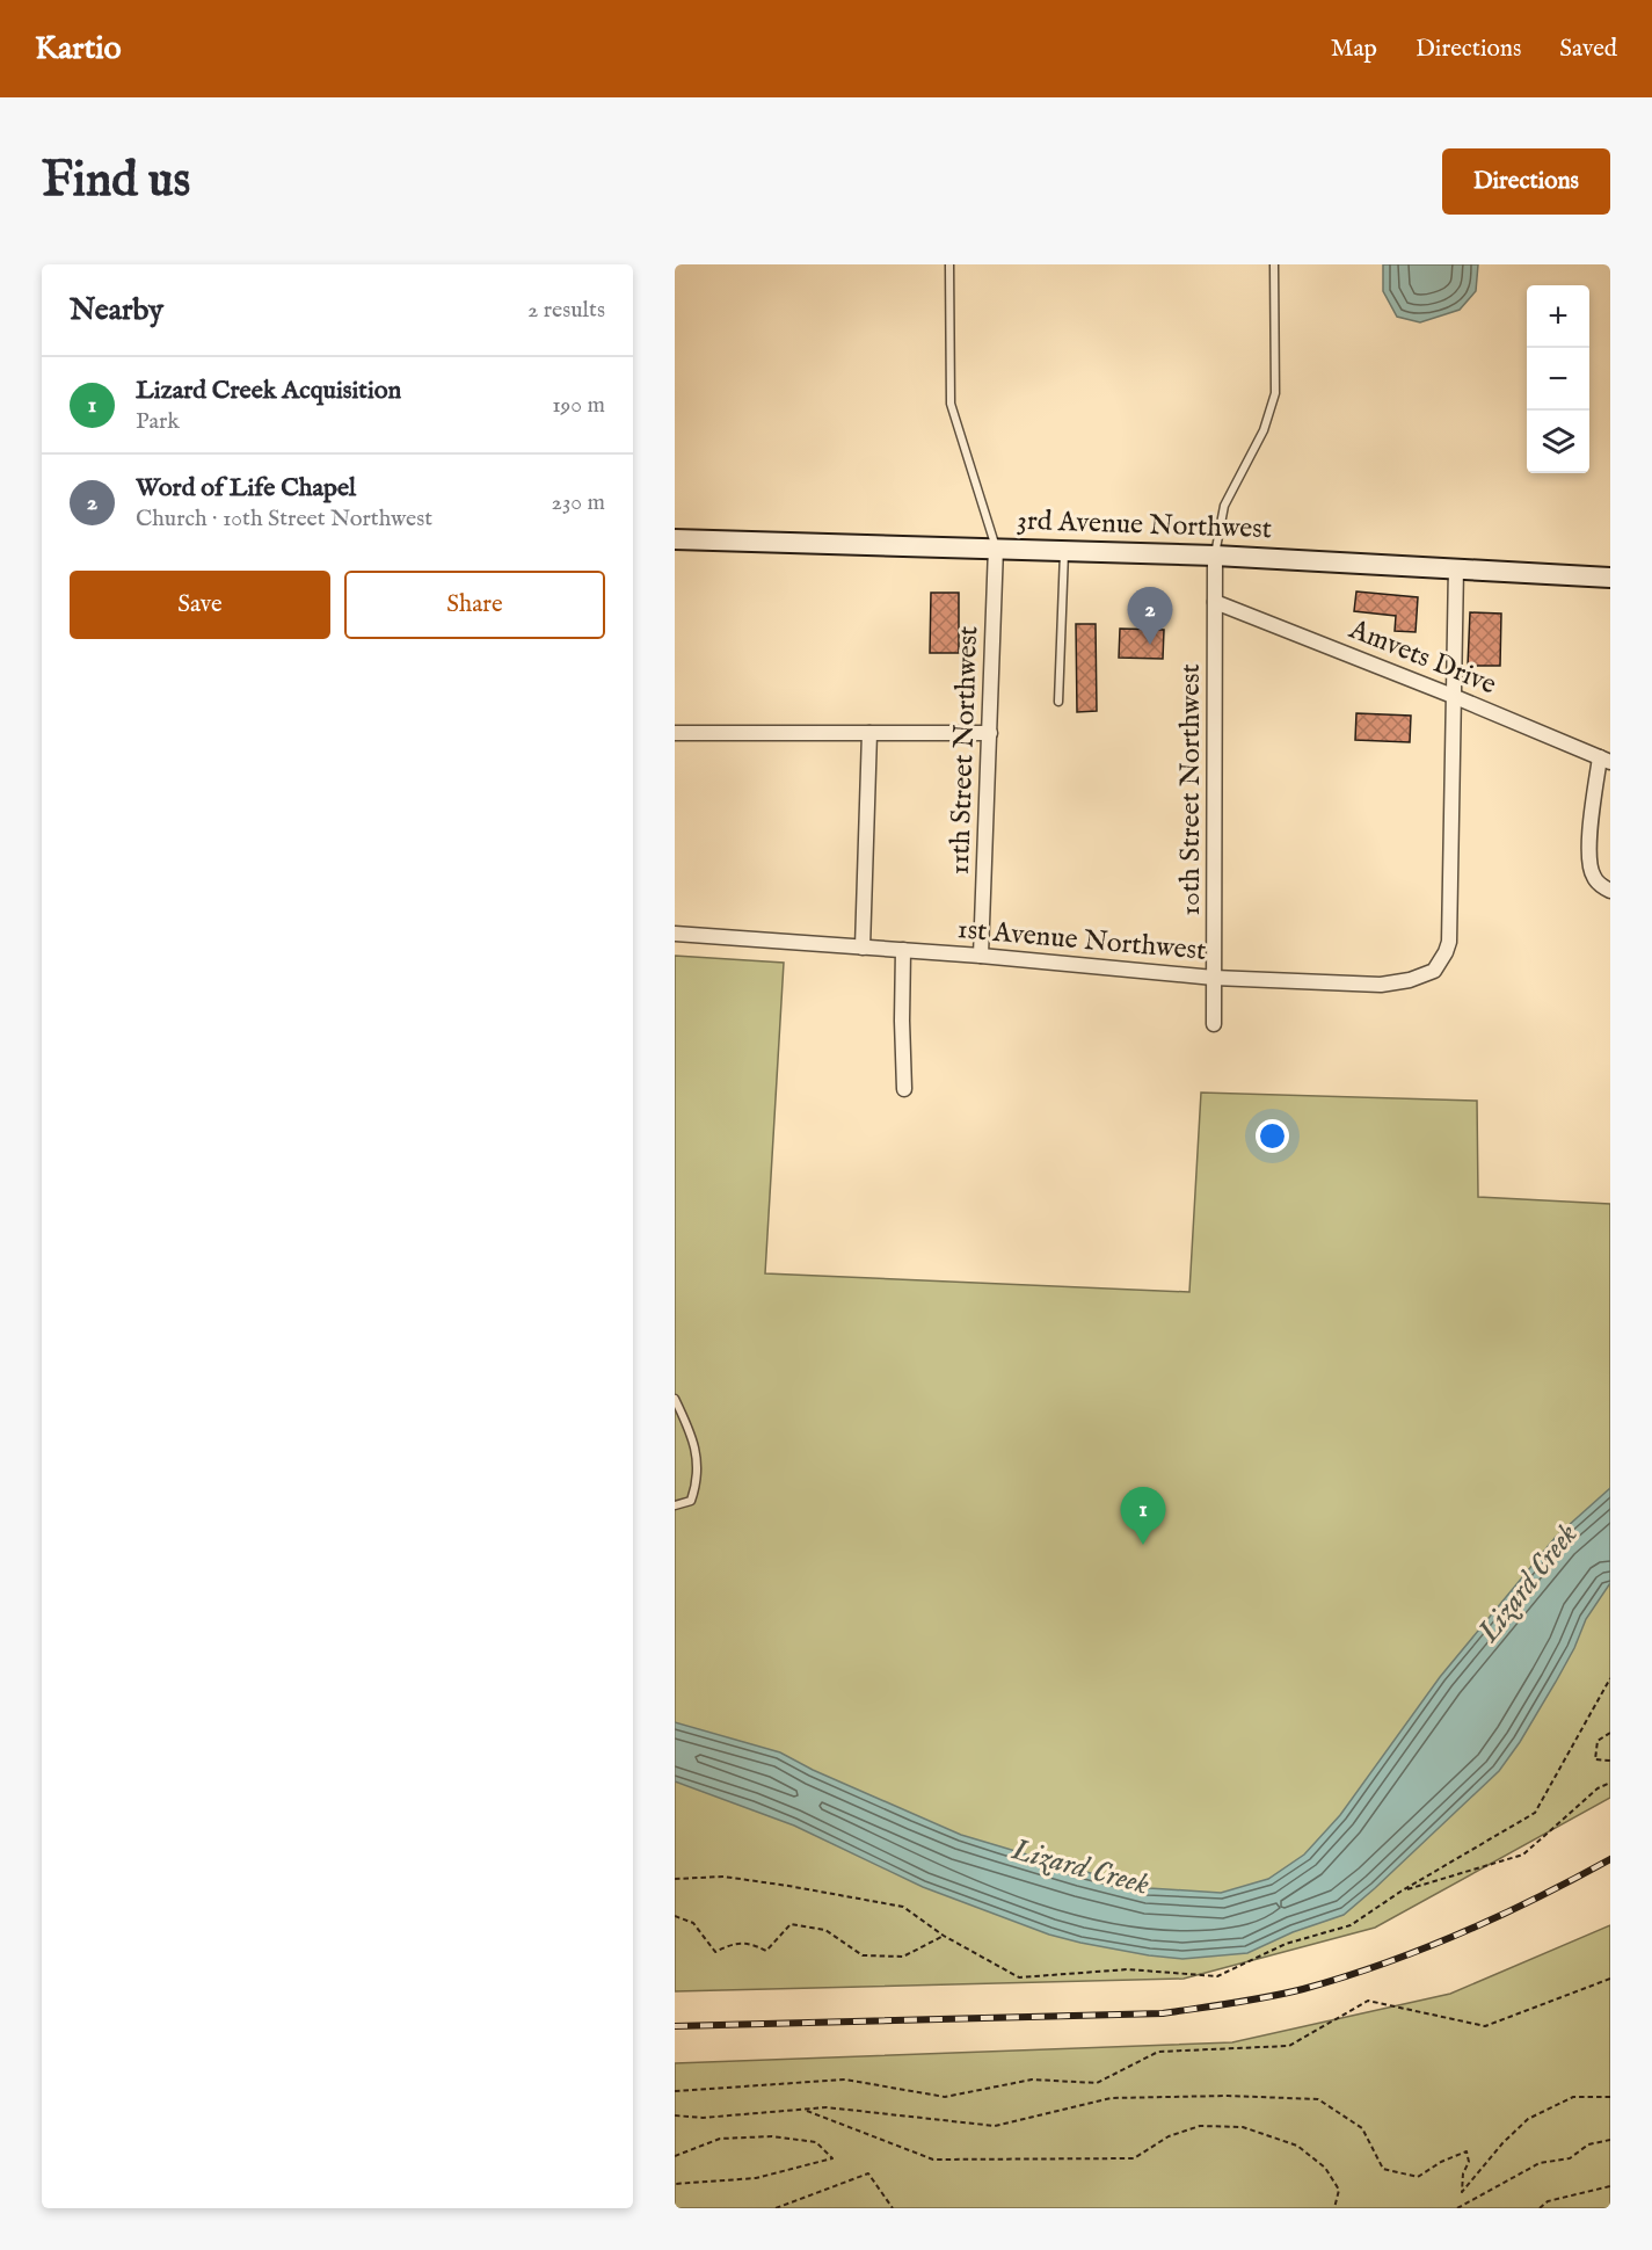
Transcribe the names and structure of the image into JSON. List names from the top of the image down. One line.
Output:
{"streets":{"main road":["3rd Avenue Northwest"],"street":["Amvets Drive","11th Street Northwest","10th Street Northwest","1st Avenue Northwest"]},"crossings":[["3rd Avenue Northwest","11th Street Northwest"],["3rd Avenue Northwest","10th Street Northwest"],["3rd Avenue Northwest","1st Avenue Northwest"],["Amvets Drive","10th Street Northwest"],["Amvets Drive","1st Avenue Northwest"],["11th Street Northwest","1st Avenue Northwest"],["10th Street Northwest","1st Avenue Northwest"]],"water":["Lizard Creek"],"page":{"header":"Kartio","nav":["Map","Directions","Saved"],"buttons":["Directions",["Save","Share"]],"title":"Find us","heading":["Nearby","2 results"],"map_buttons":["+","−"],"list":[{"mark":"1","name":"Lizard Creek Acquisition","note":"Park","value":"190 m"},{"mark":"2","name":"Word of Life Chapel","note":"Church · 10th Street Northwest","value":"230 m"}],"pins":["2","1"]}}
